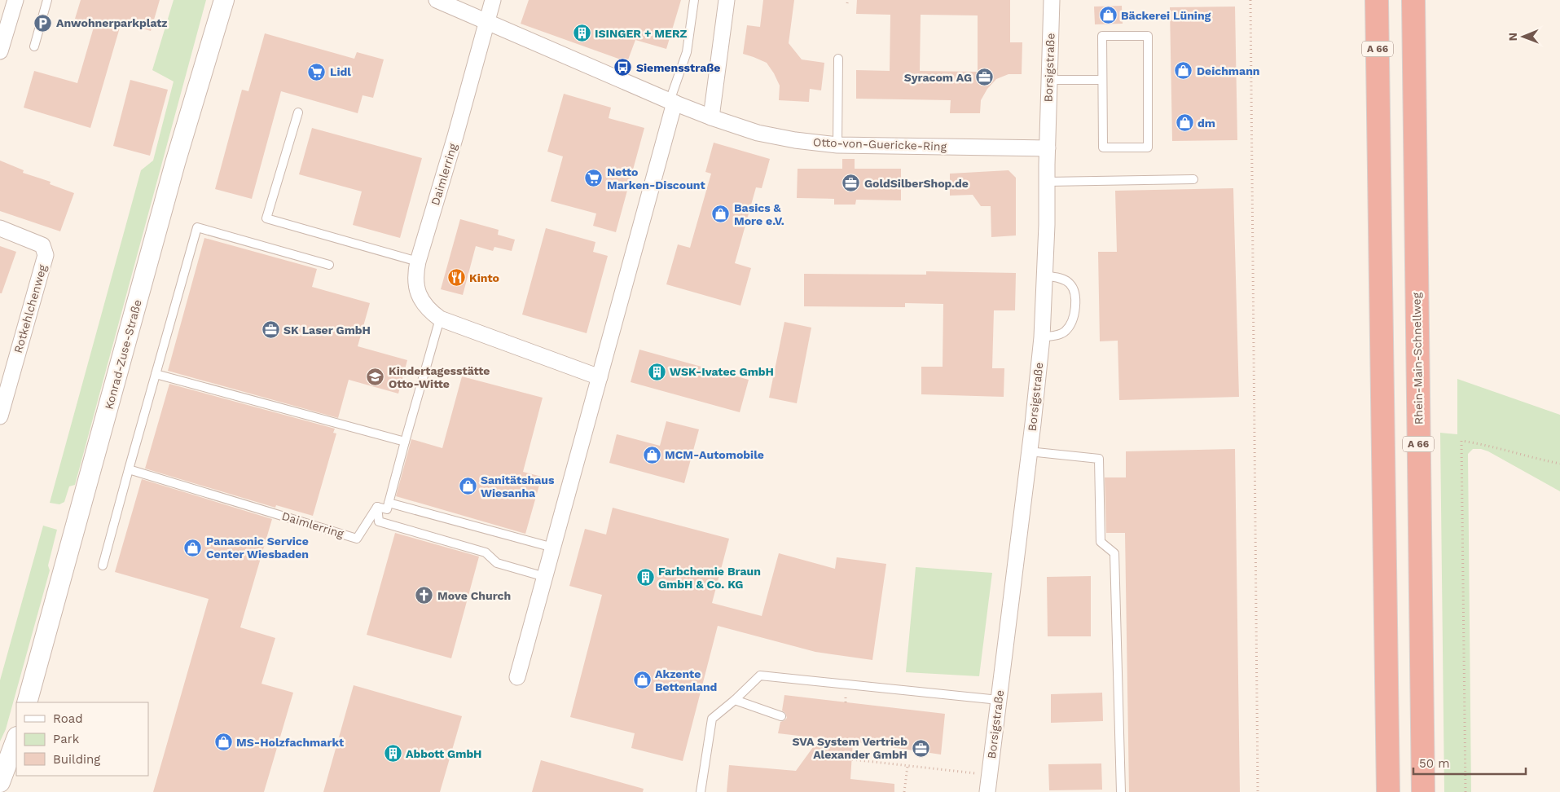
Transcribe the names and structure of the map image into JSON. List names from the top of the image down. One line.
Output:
{"streets":{"highway":["A 66","Rhein-Main-Schnellweg"],"street":["Borsigstraße","Otto-von-Guericke-Ring","Daimlerring","Rotkehlchenweg","Konrad-Zuse-Straße"]},"crossings":[["Borsigstraße","Otto-von-Guericke-Ring"]],"places":{"shop":["Bäckerei Lüning","Deichmann","dm","Basics & More e.V.","MCM-Automobile","Sanitätshaus Wiesanha","Panasonic Service Center Wiesbaden","Akzente Bettenland","MS-Holzfachmarkt"],"parking":["Anwohnerparkplatz"],"building":["ISINGER + MERZ","WSK-Ivatec GmbH","Farbchemie Braun GmbH & Co. KG","Abbott GmbH"],"bus stop":["Siemensstraße"],"supermarket":["Lidl","Netto Marken-Discount"],"office":["Syracom AG","GoldSilberShop.de","SK Laser GmbH","SVA System Vertrieb Alexander GmbH"],"restaurant":["Kinto"],"school or university":["Kindertagesstätte Otto-Witte"],"church":["Move Church"]},"legend":["Road","Park","Building"],"scale_bar":"50 m","north":"left"}
